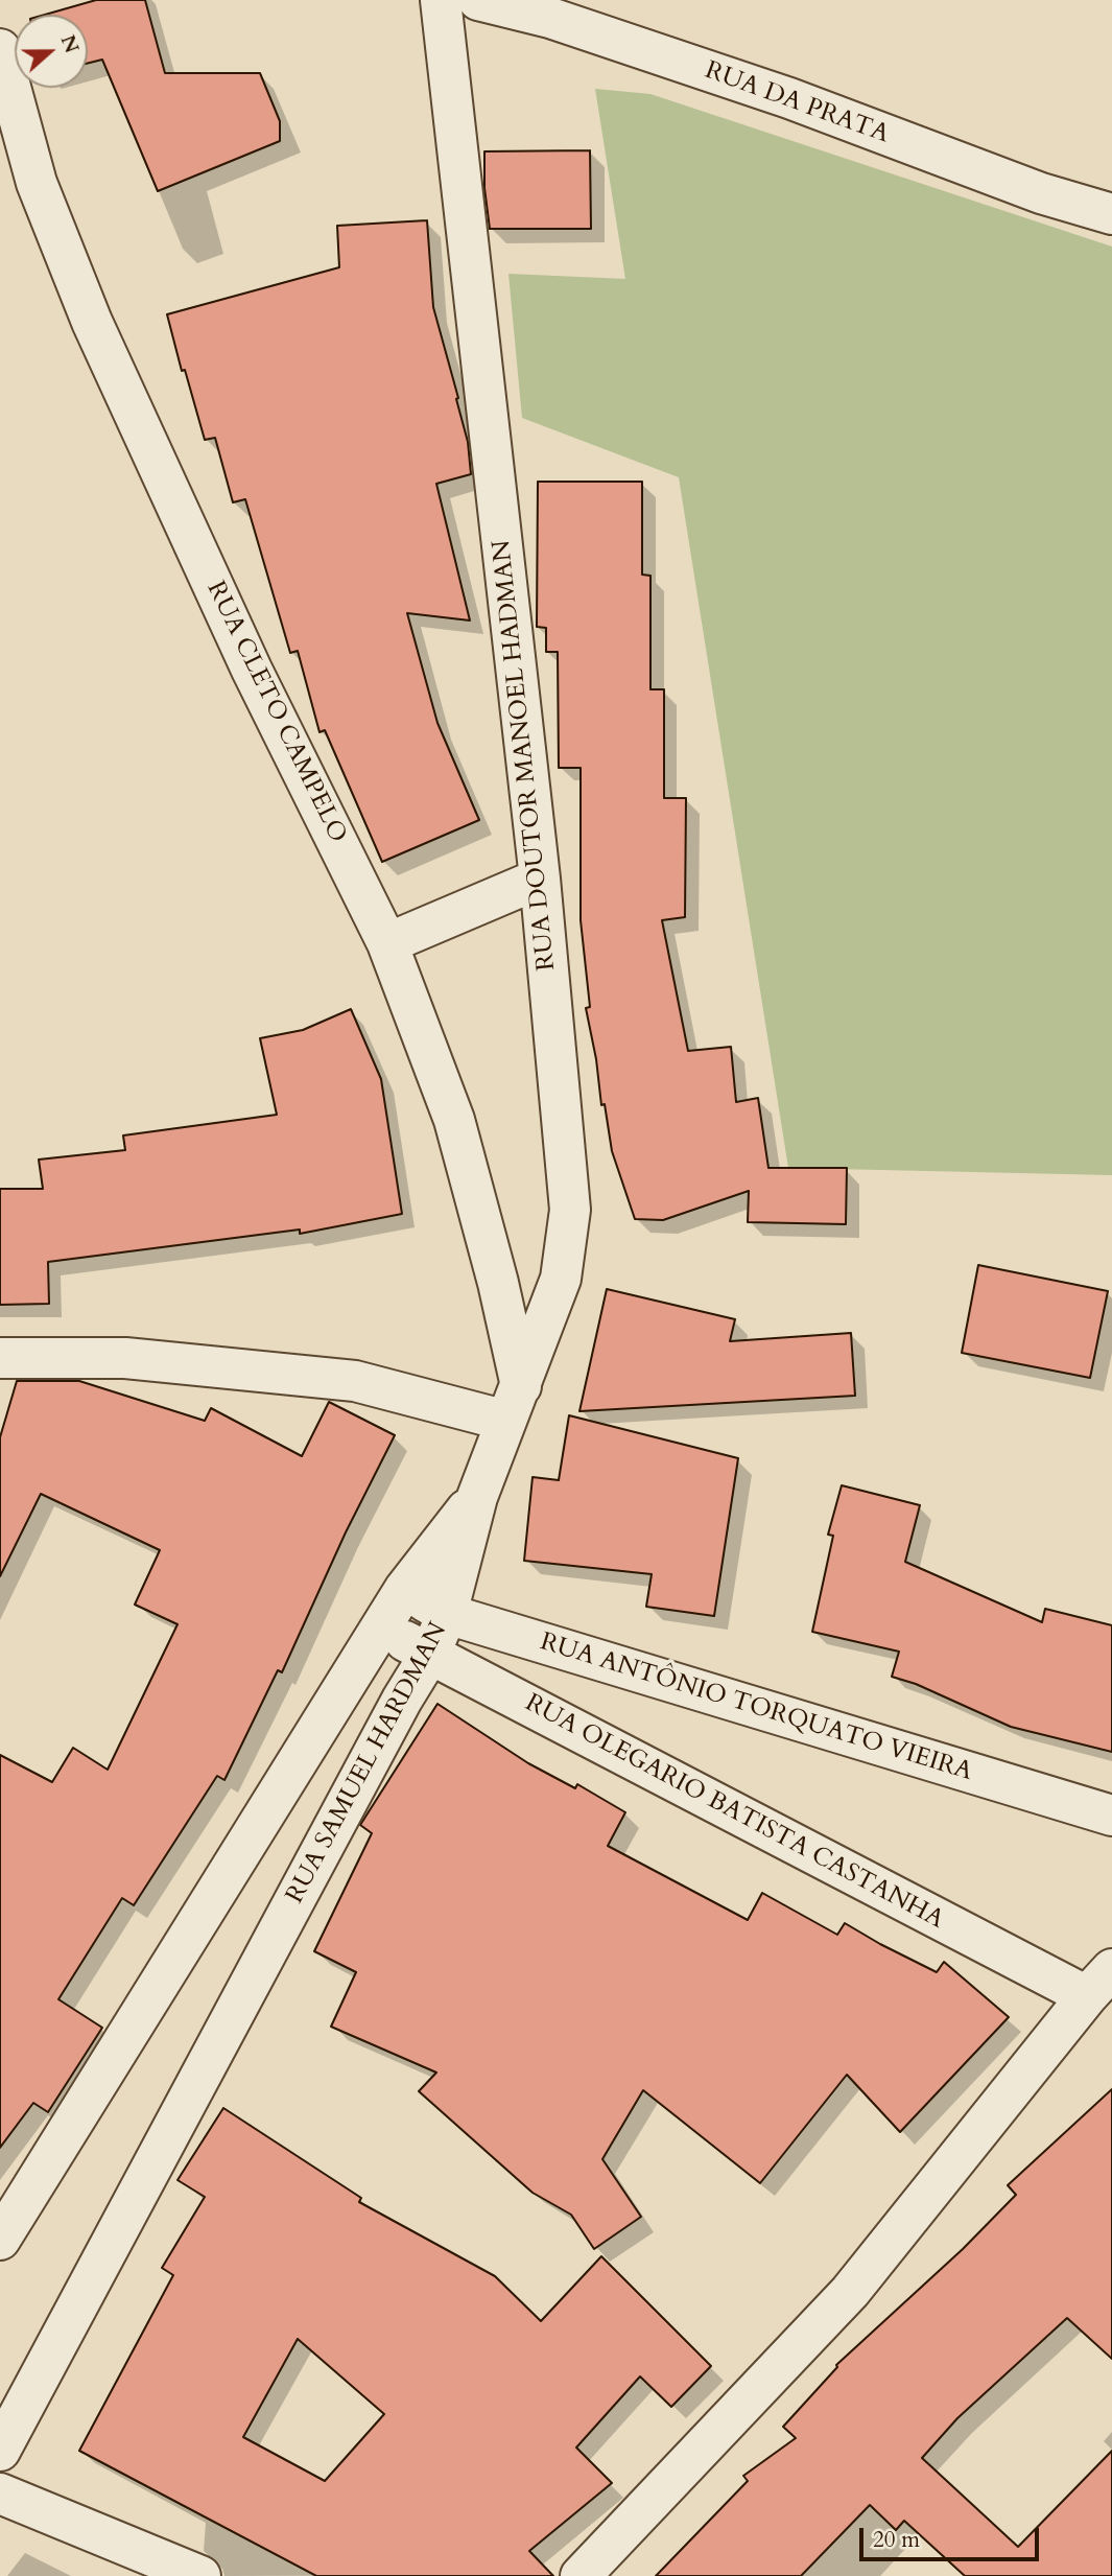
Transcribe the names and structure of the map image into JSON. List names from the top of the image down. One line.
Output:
{"streets":{"street":["RUA DA PRATA","RUA CLETO CAMPELO","RUA DOUTOR MANOEL HADMAN","RUA ANTÔNIO TORQUATO VIEIRA","RUA SAMUEL HARDMAN","RUA OLEGARIO BATISTA CASTANHA"]},"crossings":[["RUA CLETO CAMPELO","RUA DOUTOR MANOEL HADMAN"],["RUA DOUTOR MANOEL HADMAN","RUA SAMUEL HARDMAN"],["RUA ANTÔNIO TORQUATO VIEIRA","RUA SAMUEL HARDMAN"],["RUA SAMUEL HARDMAN","RUA OLEGARIO BATISTA CASTANHA"]],"scale_bar":"20 m","north":"right"}
